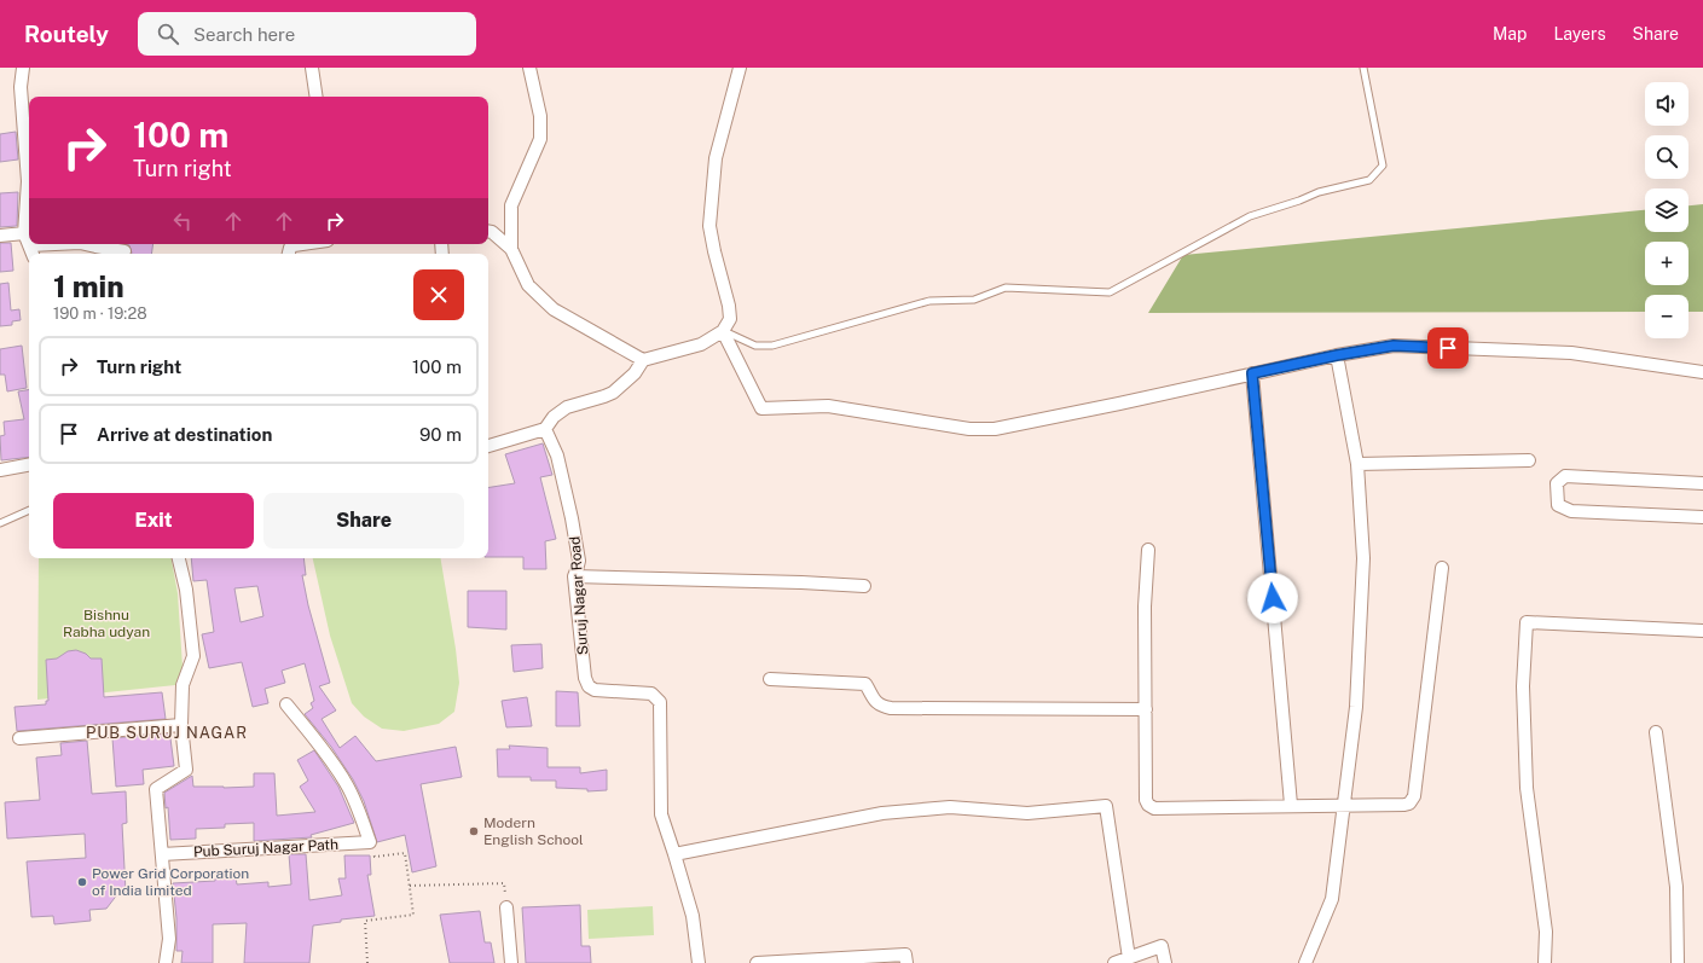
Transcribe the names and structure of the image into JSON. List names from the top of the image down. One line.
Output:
{"streets":{"street":["Suruj Nagar Road","Pub Suruj Nagar Path"]},"districts":["PUB SURUJ NAGAR"],"parks":["Bishnu Rabha udyan"],"places":["Modern English School","Power Grid Corporation of India limited"],"page":{"header":"Routely","search":"Search here","nav":["Map","Layers","Share"],"map_buttons":["+","−"],"turn":["100 m","Turn right"],"heading":["1 min","190 m · 19:28"],"list":[{"name":"Turn right","value":"100 m"},{"name":"Arrive at destination","value":"90 m"}],"buttons":["Exit","Share"]}}
